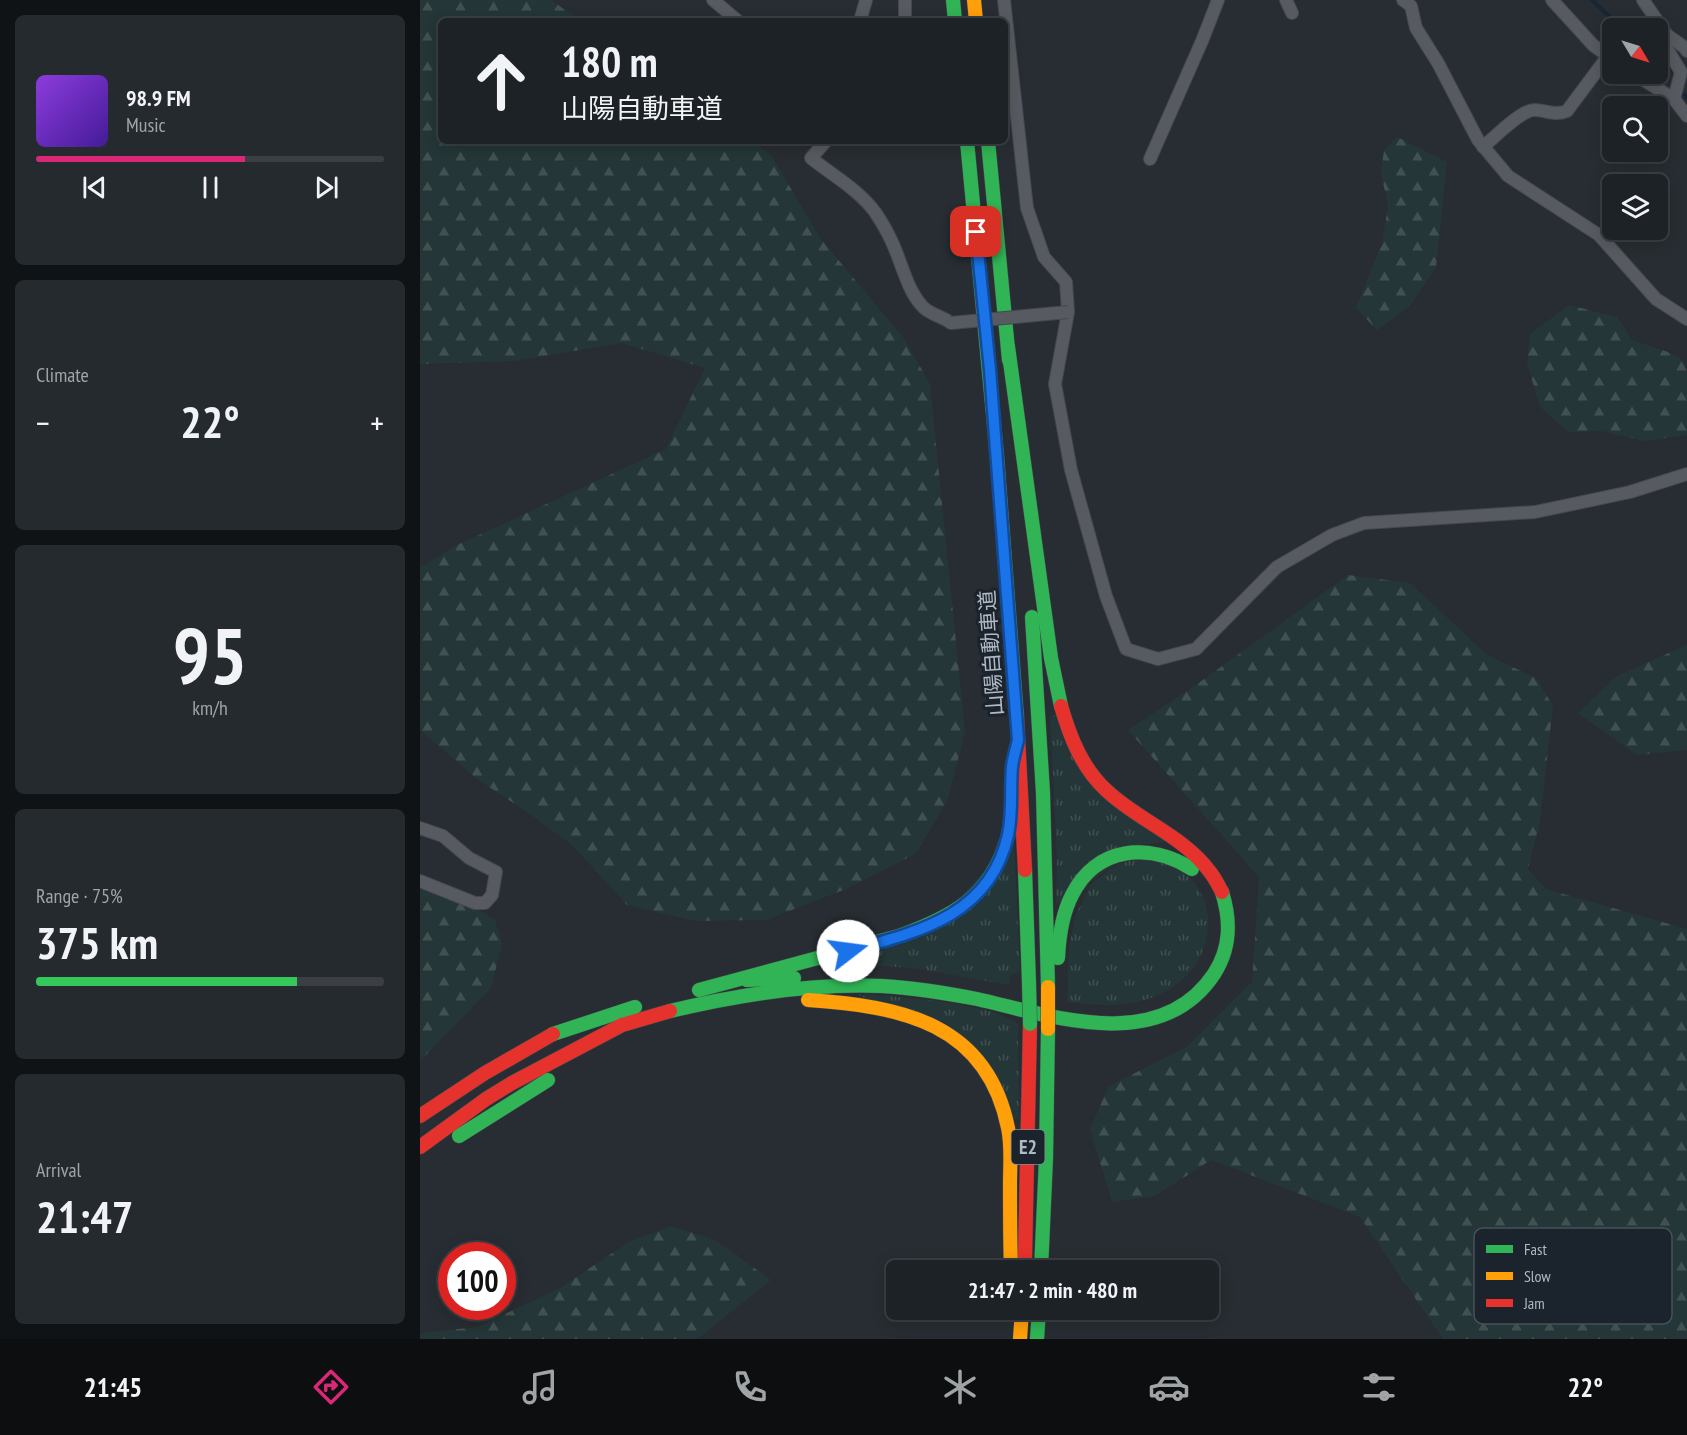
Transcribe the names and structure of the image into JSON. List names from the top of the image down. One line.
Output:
{"streets":{"highway":["山陽自動車道","E2"]},"legend":["Fast","Slow","Jam"],"north":"bottom right","page":{"turn":["180 m","山陽自動車道"],"song":["98.9 FM","Music"],"tile":["Climate",["95","km/h"],["Range · 75%","375 km"],["Arrival","21:47"]],"heat":["−","22°","+"],"limit":"100","trip":"21:47 · 2 min · 480 m","tabs":["21:45","22°"]}}
